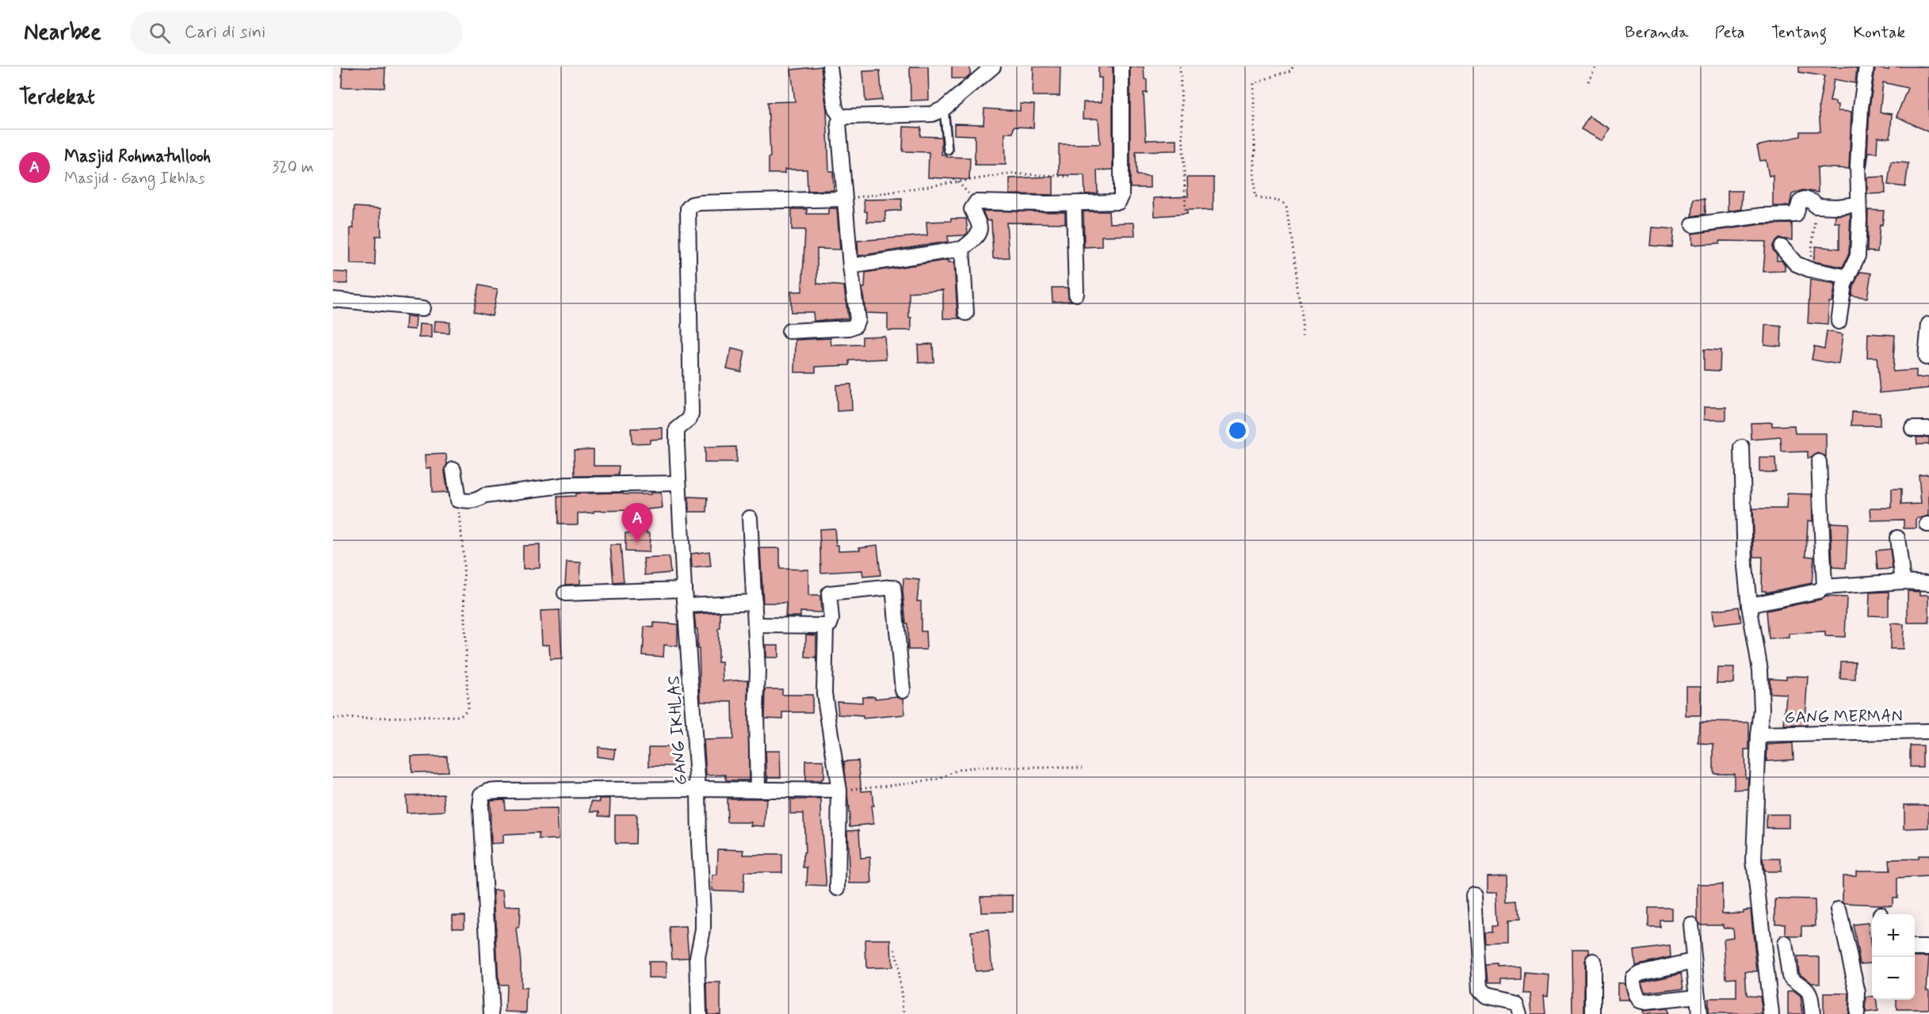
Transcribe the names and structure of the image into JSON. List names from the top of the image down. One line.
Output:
{"streets":{"street":["GANG MERMAN","GANG IKHLAS"]},"page":{"header":"Nearbee","search":"Cari di sini","nav":["Beranda","Peta","Tentang","Kontak"],"heading":"Terdekat","list":[{"mark":"A","name":"Masjid Rohmatullooh","note":"Masjid · Gang Ikhlas","value":"320 m"}],"pins":"A","map_buttons":["+","−"]}}
